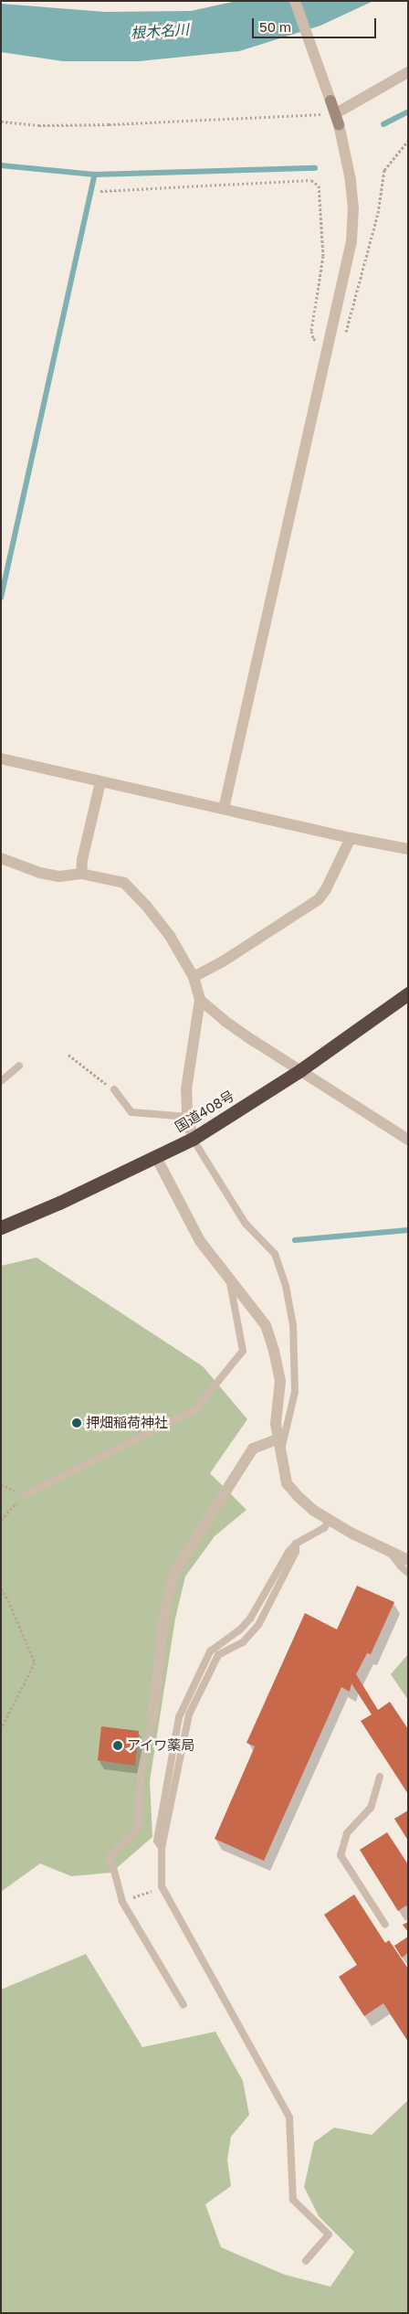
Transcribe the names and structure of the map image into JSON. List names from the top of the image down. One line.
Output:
{"streets":{"highway":["国道408号"]},"water":["根木名川"],"places":["押畑稲荷神社","アイワ薬局"],"scale_bar":"50 m"}
